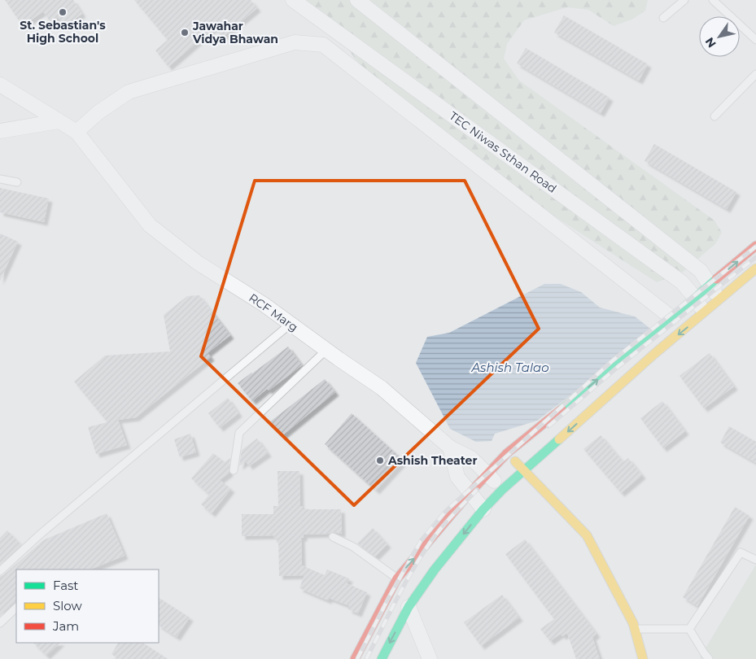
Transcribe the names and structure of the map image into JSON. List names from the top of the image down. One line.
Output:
{"streets":{"street":["TEC Niwas Sthan Road","RCF Marg"]},"water":["Ashish Talao"],"places":["St. Sebastian's High School","Jawahar Vidya Bhawan","Ashish Theater"],"legend":["Fast","Slow","Jam"],"north":"bottom left"}
